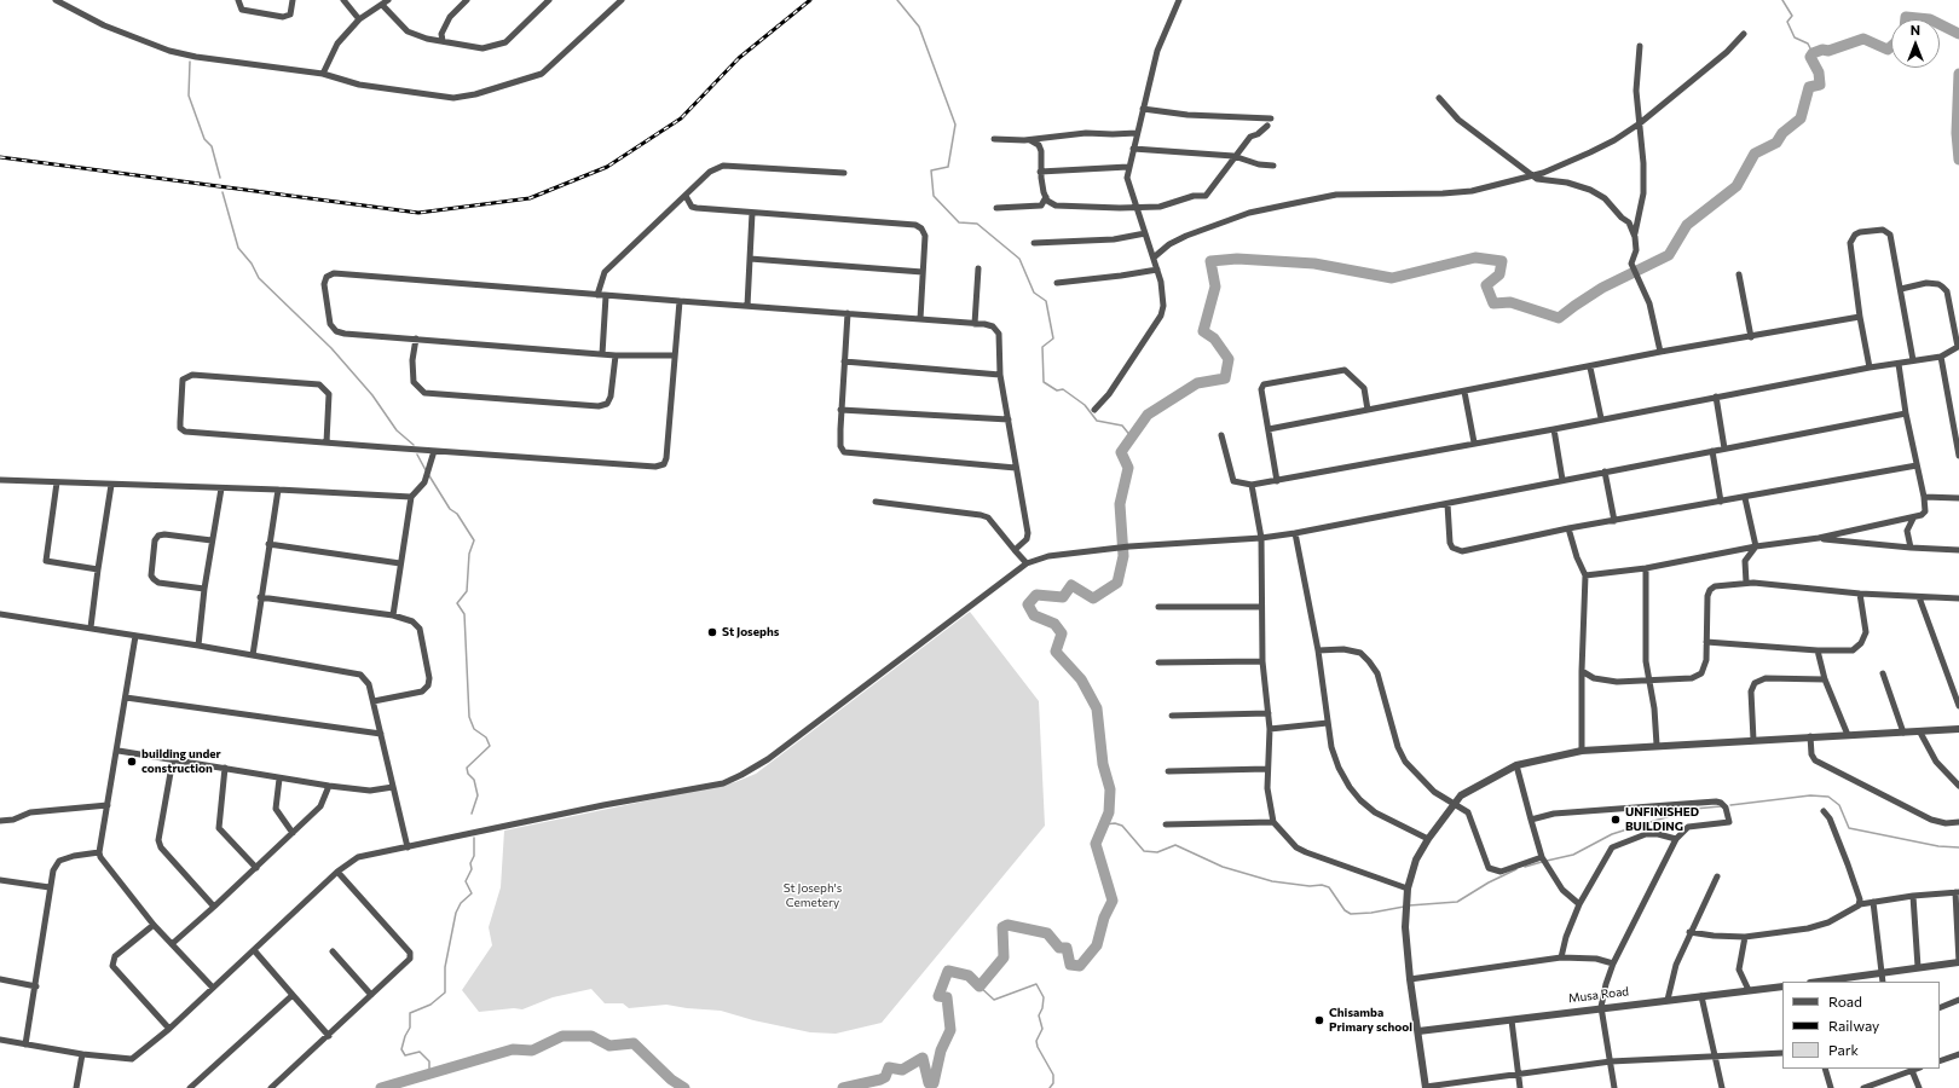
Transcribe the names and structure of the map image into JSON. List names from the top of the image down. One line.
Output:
{"streets":{"street":["Musa Road"]},"parks":["St Joseph's Cemetery"],"places":["St Josephs","building under construction","UNFINISHED BUILDING","Chisamba Primary school"],"legend":["Road","Railway","Park"],"north":"top"}
